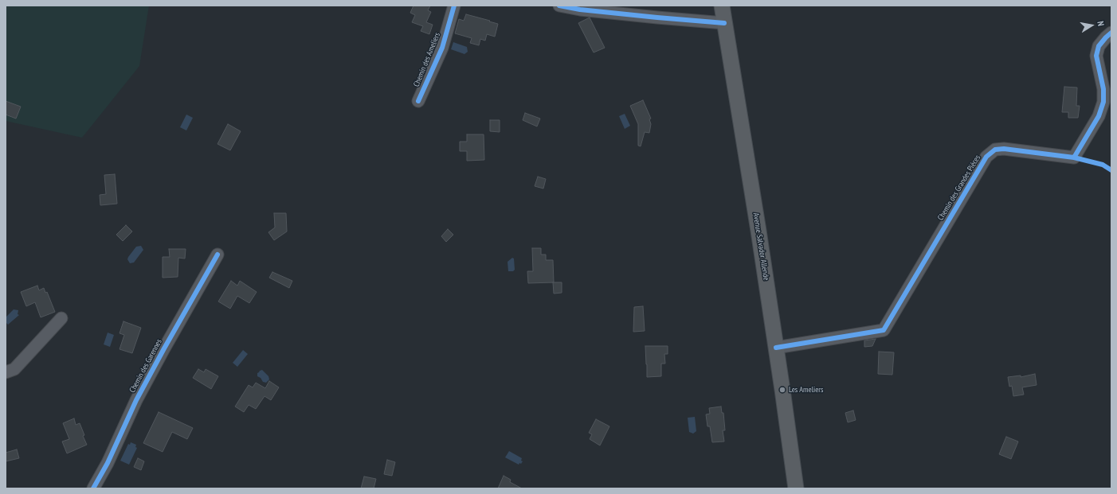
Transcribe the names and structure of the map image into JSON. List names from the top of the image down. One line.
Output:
{"streets":{"main road":["Avenue Salvador Allende"],"street":["Chemin des Ameliers","Chemin des Grandes Pièces","Chemin des Garennes"]},"crossings":[["Chemin des Grandes Pièces","Avenue Salvador Allende"]],"places":["Les Ameliers"],"north":"right"}
